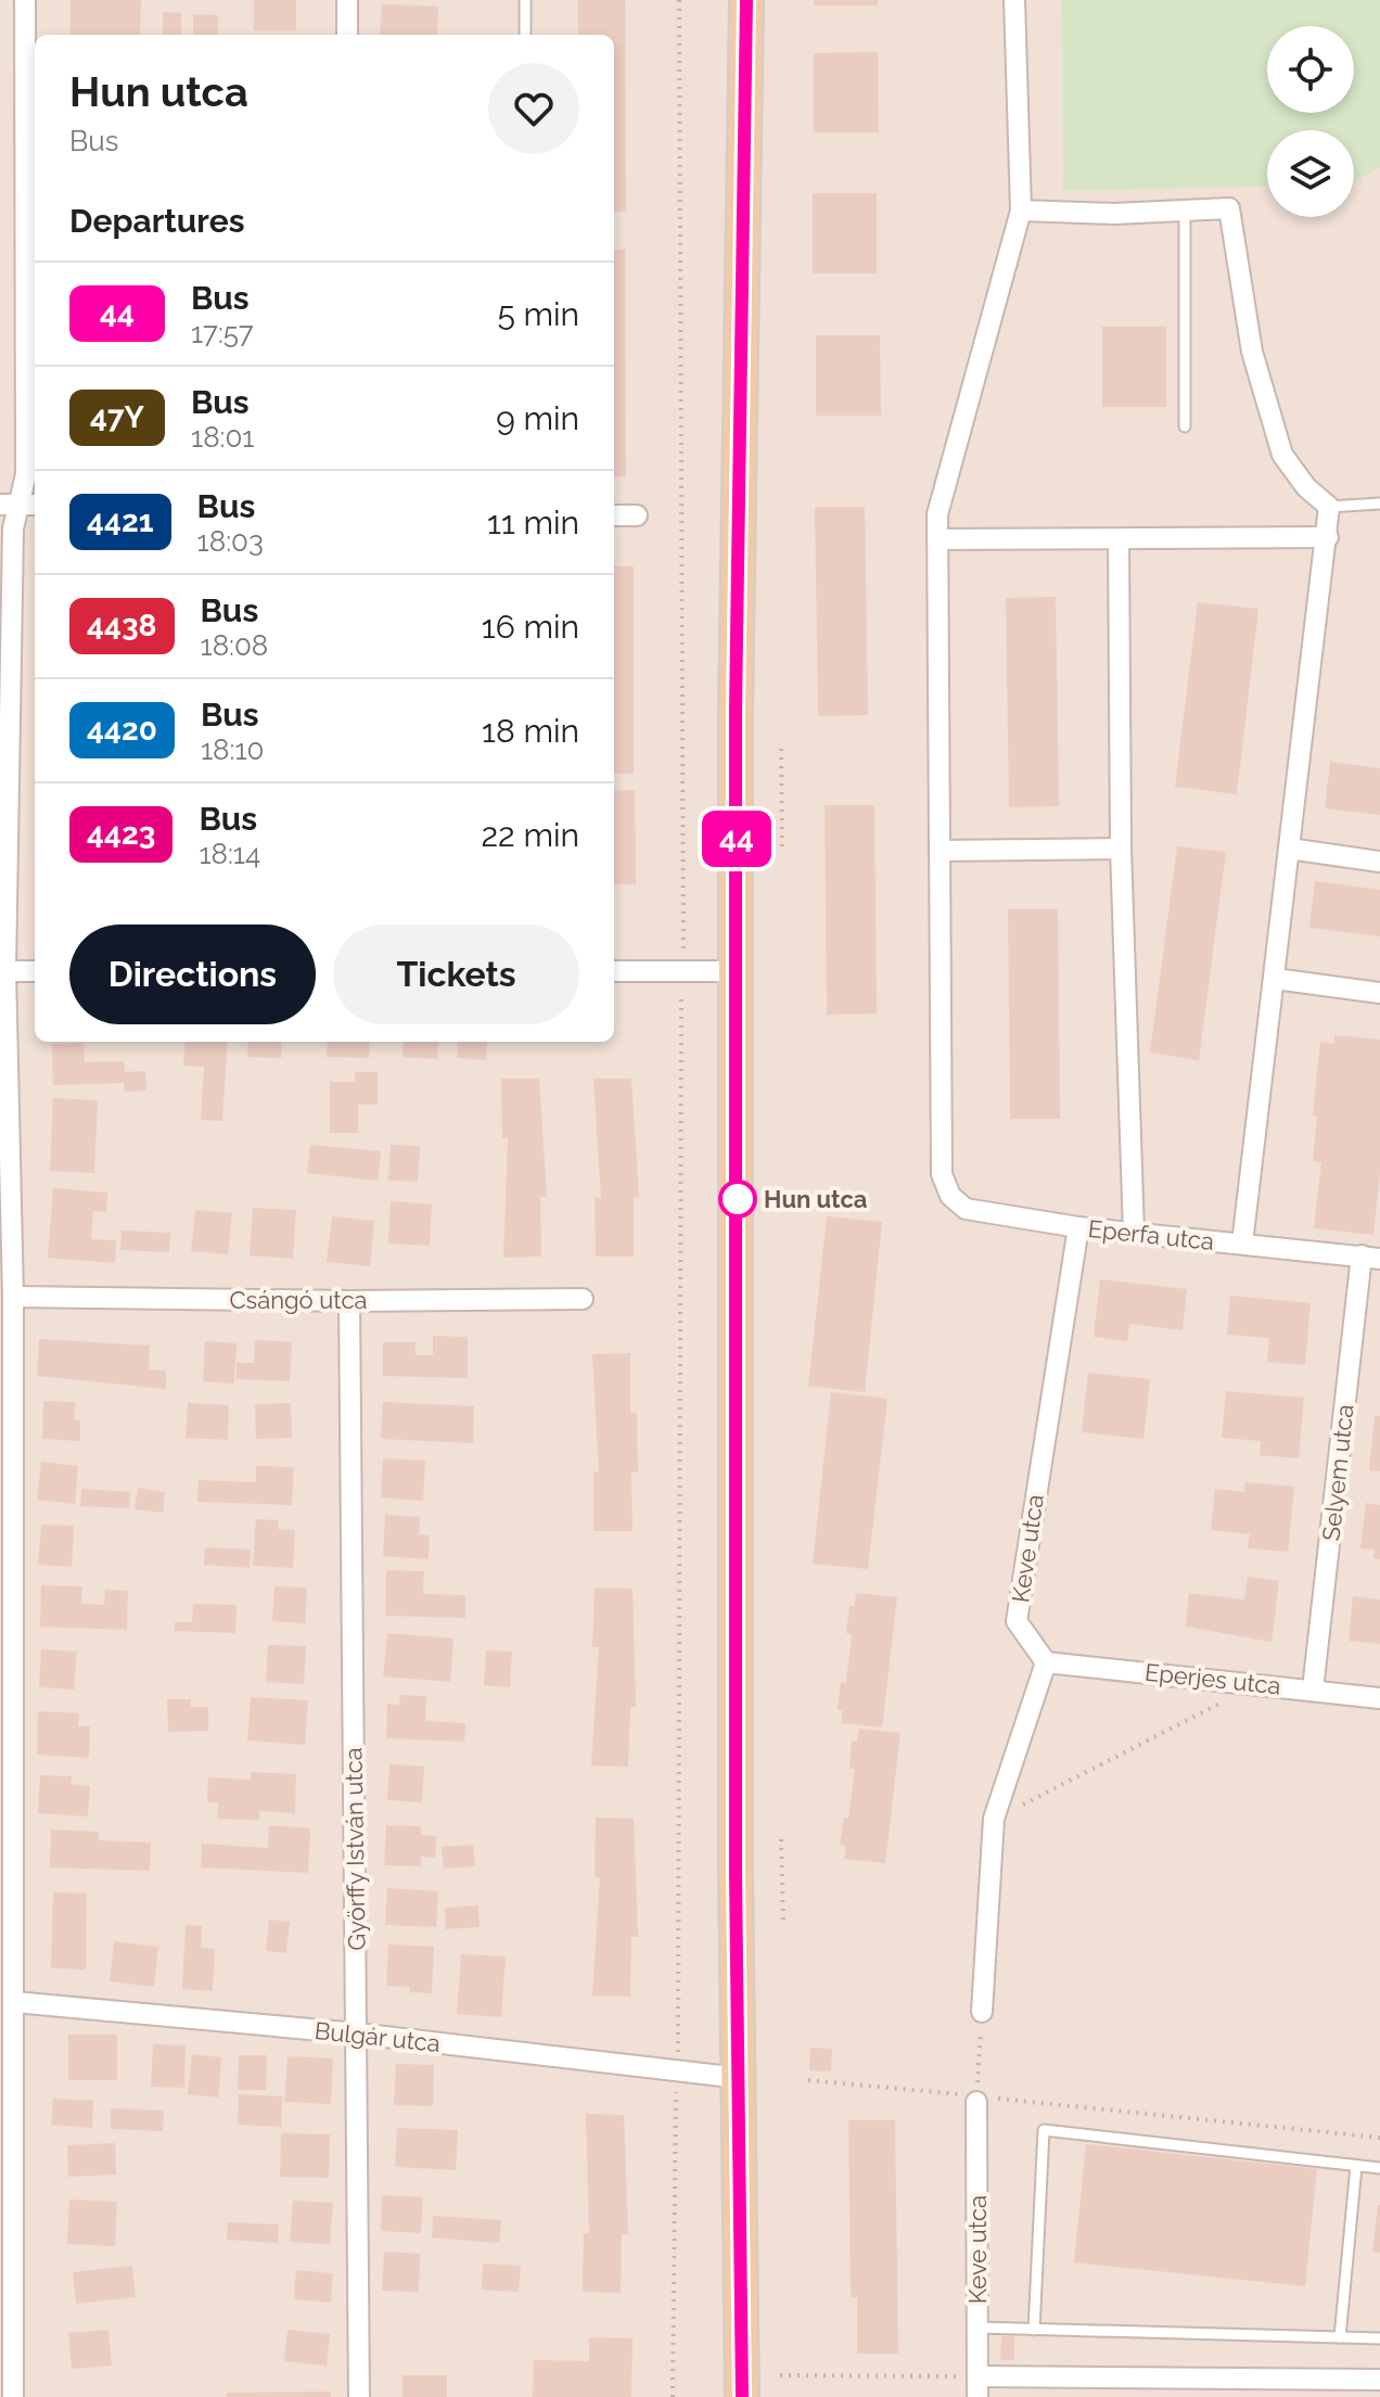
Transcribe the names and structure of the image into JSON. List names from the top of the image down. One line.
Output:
{"streets":{"street":["Eperfa utca","Csángó utca","Selyem utca","Keve utca","Eperjes utca","Györffy István utca","Bulgár utca"]},"crossings":[["Eperfa utca","Selyem utca"],["Eperfa utca","Keve utca"],["Csángó utca","Györffy István utca"],["Selyem utca","Eperjes utca"],["Keve utca","Eperjes utca"],["Györffy István utca","Bulgár utca"]],"places":["Hun utca"],"lines":["bus line 44"],"page":{"on_map":"44","heading":[["Hun utca","Bus"],"Departures"],"list":[{"mark":"44","name":"Bus","note":"17:57","value":"5 min"},{"mark":"47Y","name":"Bus","note":"18:01","value":"9 min"},{"mark":"4421","name":"Bus","note":"18:03","value":"11 min"},{"mark":"4438","name":"Bus","note":"18:08","value":"16 min"},{"mark":"4420","name":"Bus","note":"18:10","value":"18 min"},{"mark":"4423","name":"Bus","note":"18:14","value":"22 min"}],"buttons":["Directions","Tickets"]}}
